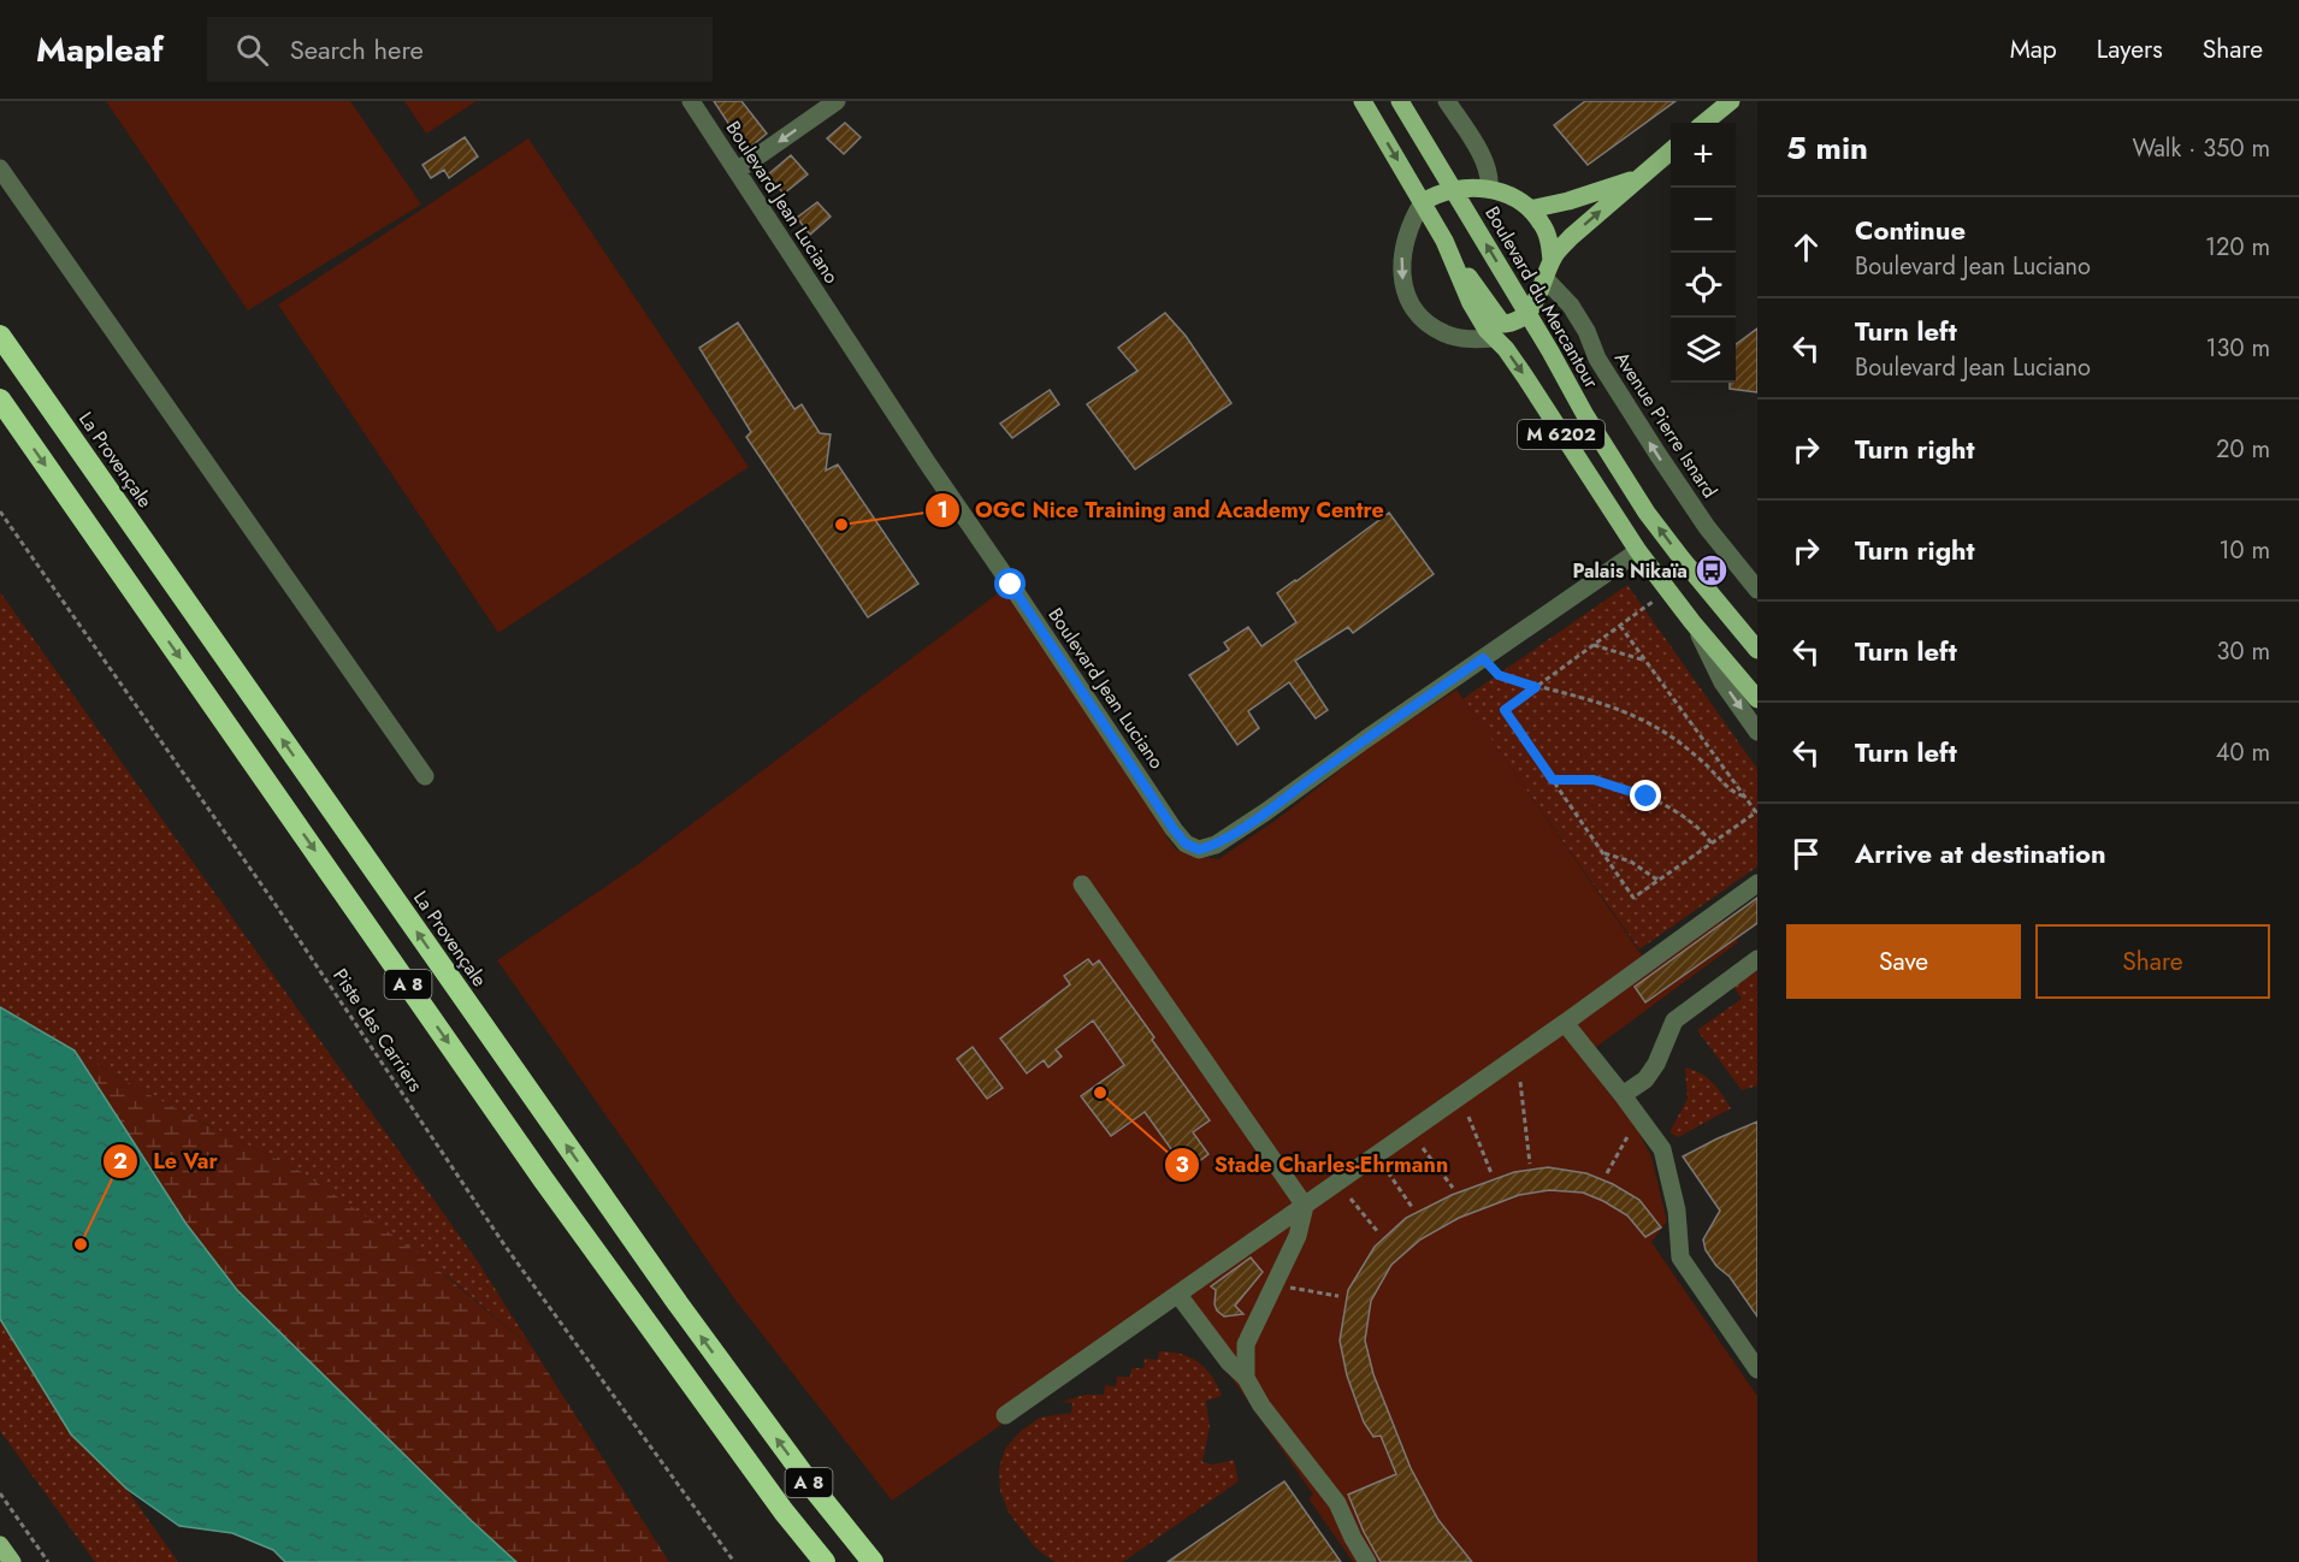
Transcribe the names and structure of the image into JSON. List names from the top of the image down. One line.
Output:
{"streets":{"highway":["La Provençale","A 8"],"main road":["Boulevard du Mercantour","M 6202"],"street":["Boulevard Jean Luciano","Avenue Pierre Isnard"],"path":["Piste des Carriers"]},"crossings":[["Boulevard Jean Luciano","M 6202"]],"one_way":["Avenue Pierre Isnard"],"places":{"other":["OGC Nice Training and Academy Centre","Stade Charles-Ehrmann","Le Var"],"bus stop":["Palais Nikaïa"]},"page":{"header":"Mapleaf","search":"Search here","nav":["Map","Layers","Share"],"heading":["5 min","Walk · 350 m"],"map_buttons":["+","−"],"list":[["Continue","Boulevard Jean Luciano","120 m"],["Turn left","Boulevard Jean Luciano","130 m"],["Turn right","20 m"],["Turn right","10 m"],["Turn left","30 m"],["Turn left","40 m"],"Arrive at destination"],"buttons":["Save","Share"]}}
